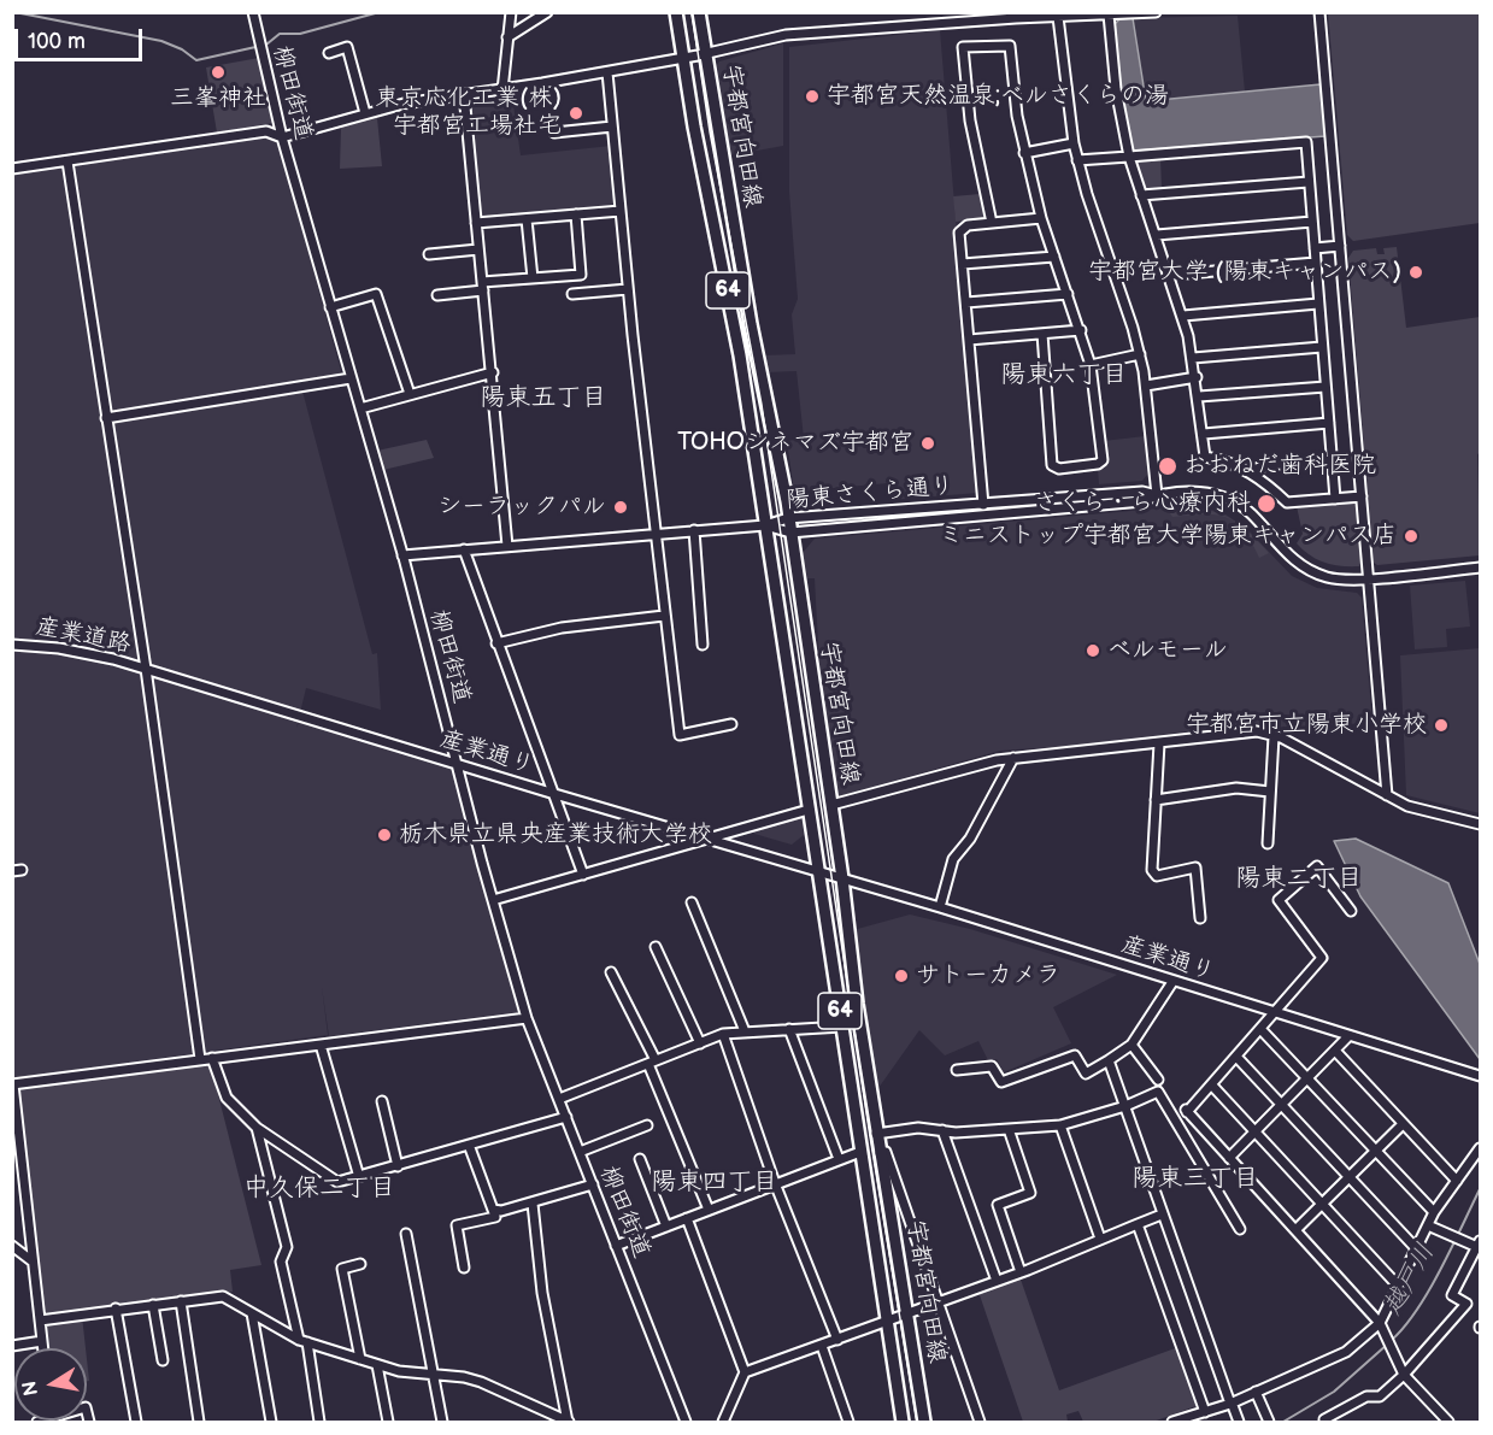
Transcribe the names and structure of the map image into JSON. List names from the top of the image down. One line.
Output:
{"streets":{"main road":["宇都宮向田線","64"],"street":["柳田街道","陽東さくら通り","産業道路","産業通り"]},"crossings":[["柳田街道","産業通り"],["宇都宮向田線","陽東さくら通り"],["宇都宮向田線","産業通り"],["産業道路","産業通り"]],"districts":["陽東六丁目","陽東五丁目","陽東二丁目","陽東三丁目","陽東四丁目","中久保二丁目"],"water":["越戸川"],"places":["三峯神社","宇都宮天然温泉;ベルさくらの湯","東京応化工業(株) 宇都宮工場社宅","宇都宮大学 (陽東キャンパス)","TOHOシネマズ宇都宮","おおねだ歯科医院","さくら・ら心療内科","シーラックパル","ミニストップ宇都宮大学陽東キャンパス店","ベルモール","宇都宮市立陽東小学校","栃木県立県央産業技術大学校","サトーカメラ"],"scale_bar":"100 m","north":"left"}
